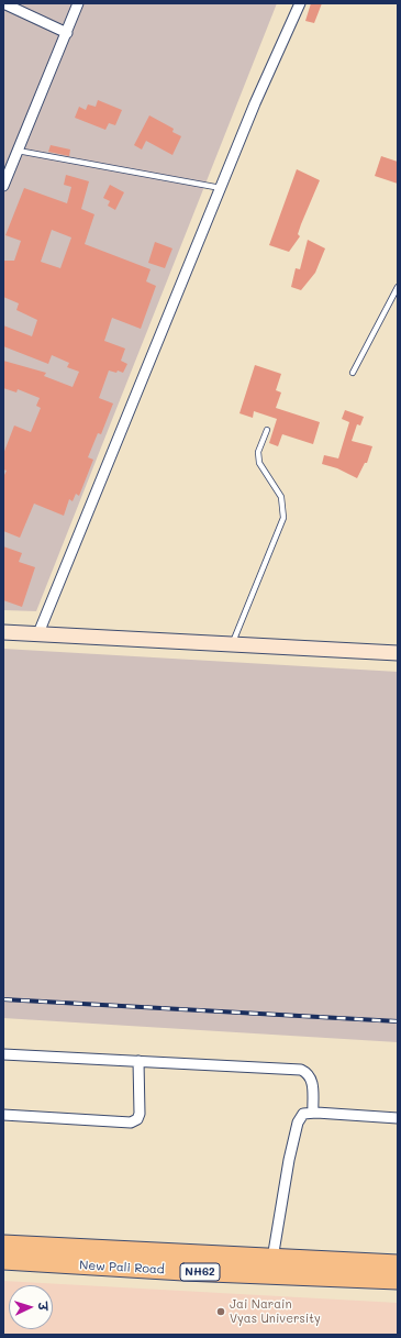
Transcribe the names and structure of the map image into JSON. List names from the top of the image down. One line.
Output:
{"streets":{"highway":["New Pali Road","NH62"]},"places":["Jai Narain Vyas University"],"north":"right"}
